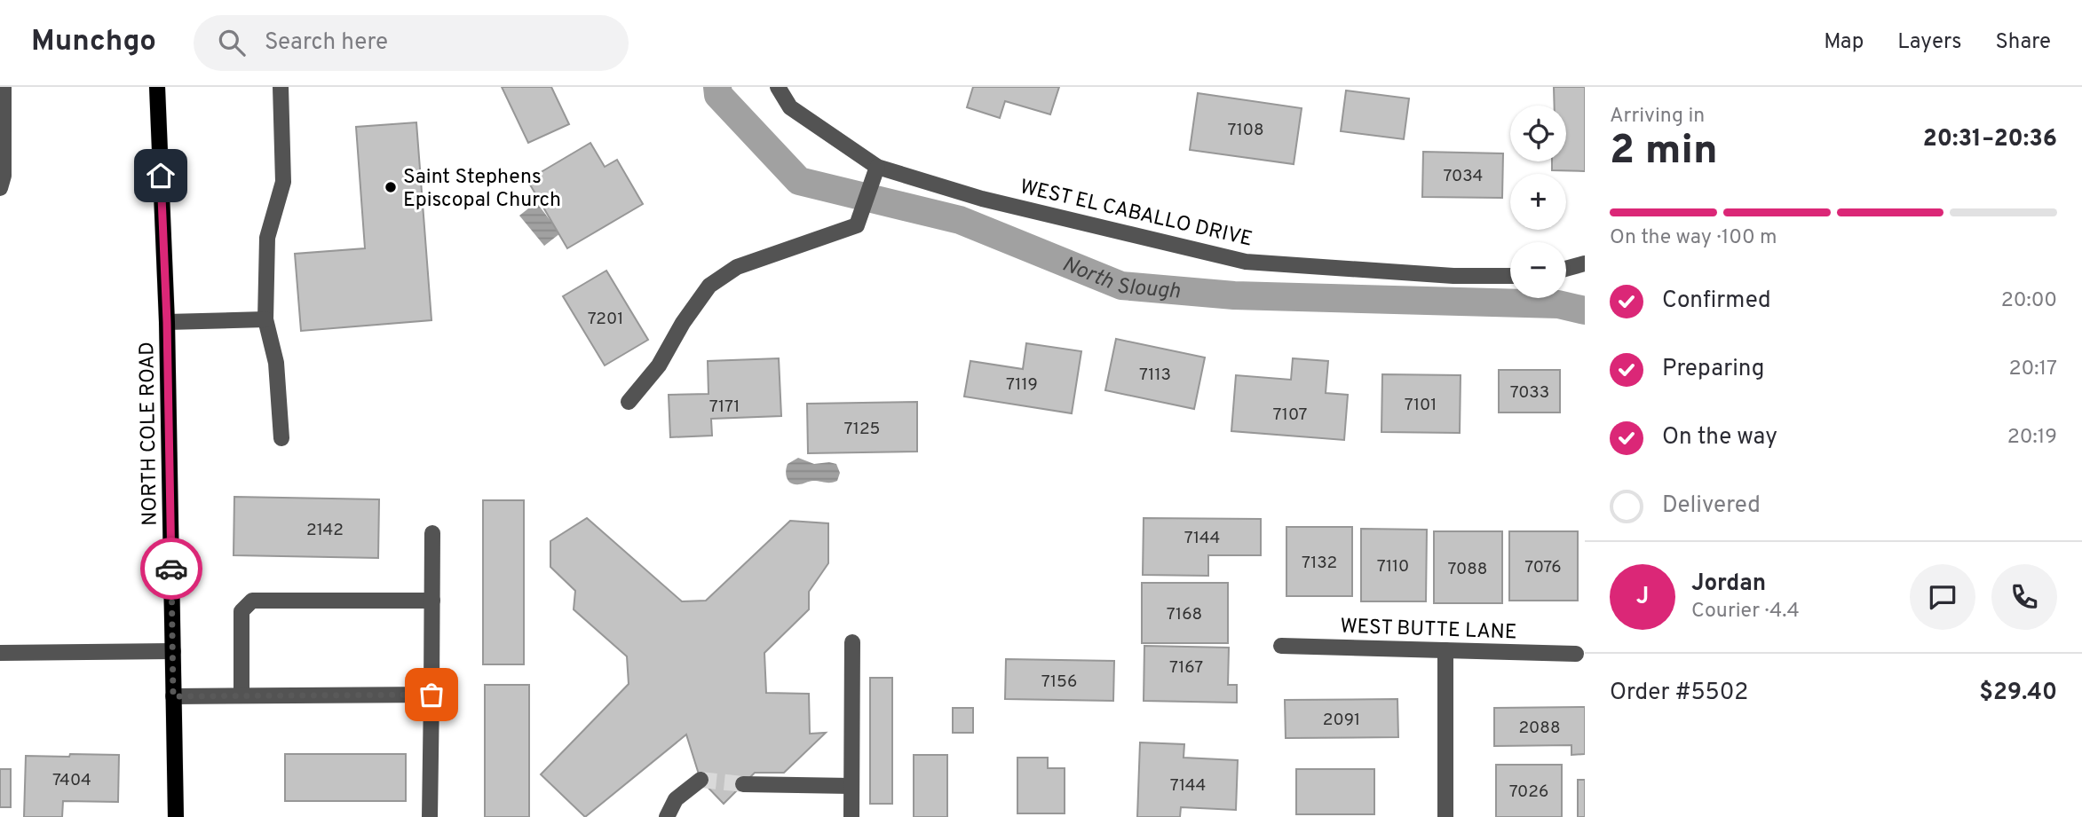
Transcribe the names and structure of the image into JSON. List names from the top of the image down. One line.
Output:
{"streets":{"main road":["NORTH COLE ROAD"],"street":["WEST EL CABALLO DRIVE","WEST BUTTE LANE"]},"water":["North Slough"],"places":["Saint Stephens Episcopal Church"],"house_numbers":["7108","7034","7201","7113","7119","7033","7101","7171","7107","7125","2142","7144","7132","7110","7076","7088","7168","7167","7156","2091","2088","7404","7144","7026"],"page":{"header":"Munchgo","search":"Search here","nav":["Map","Layers","Share"],"heading":["2 min","Arriving in","20:31–20:36"],"panel":["Jordan","Courier · 4.4","Order #5502","$29.40"],"map_buttons":["+","−"],"bar":"On the way · 100 m","list":[["Confirmed","20:00"],["Preparing","20:17"],["On the way","20:19"],"Delivered"],"round":"J"}}
